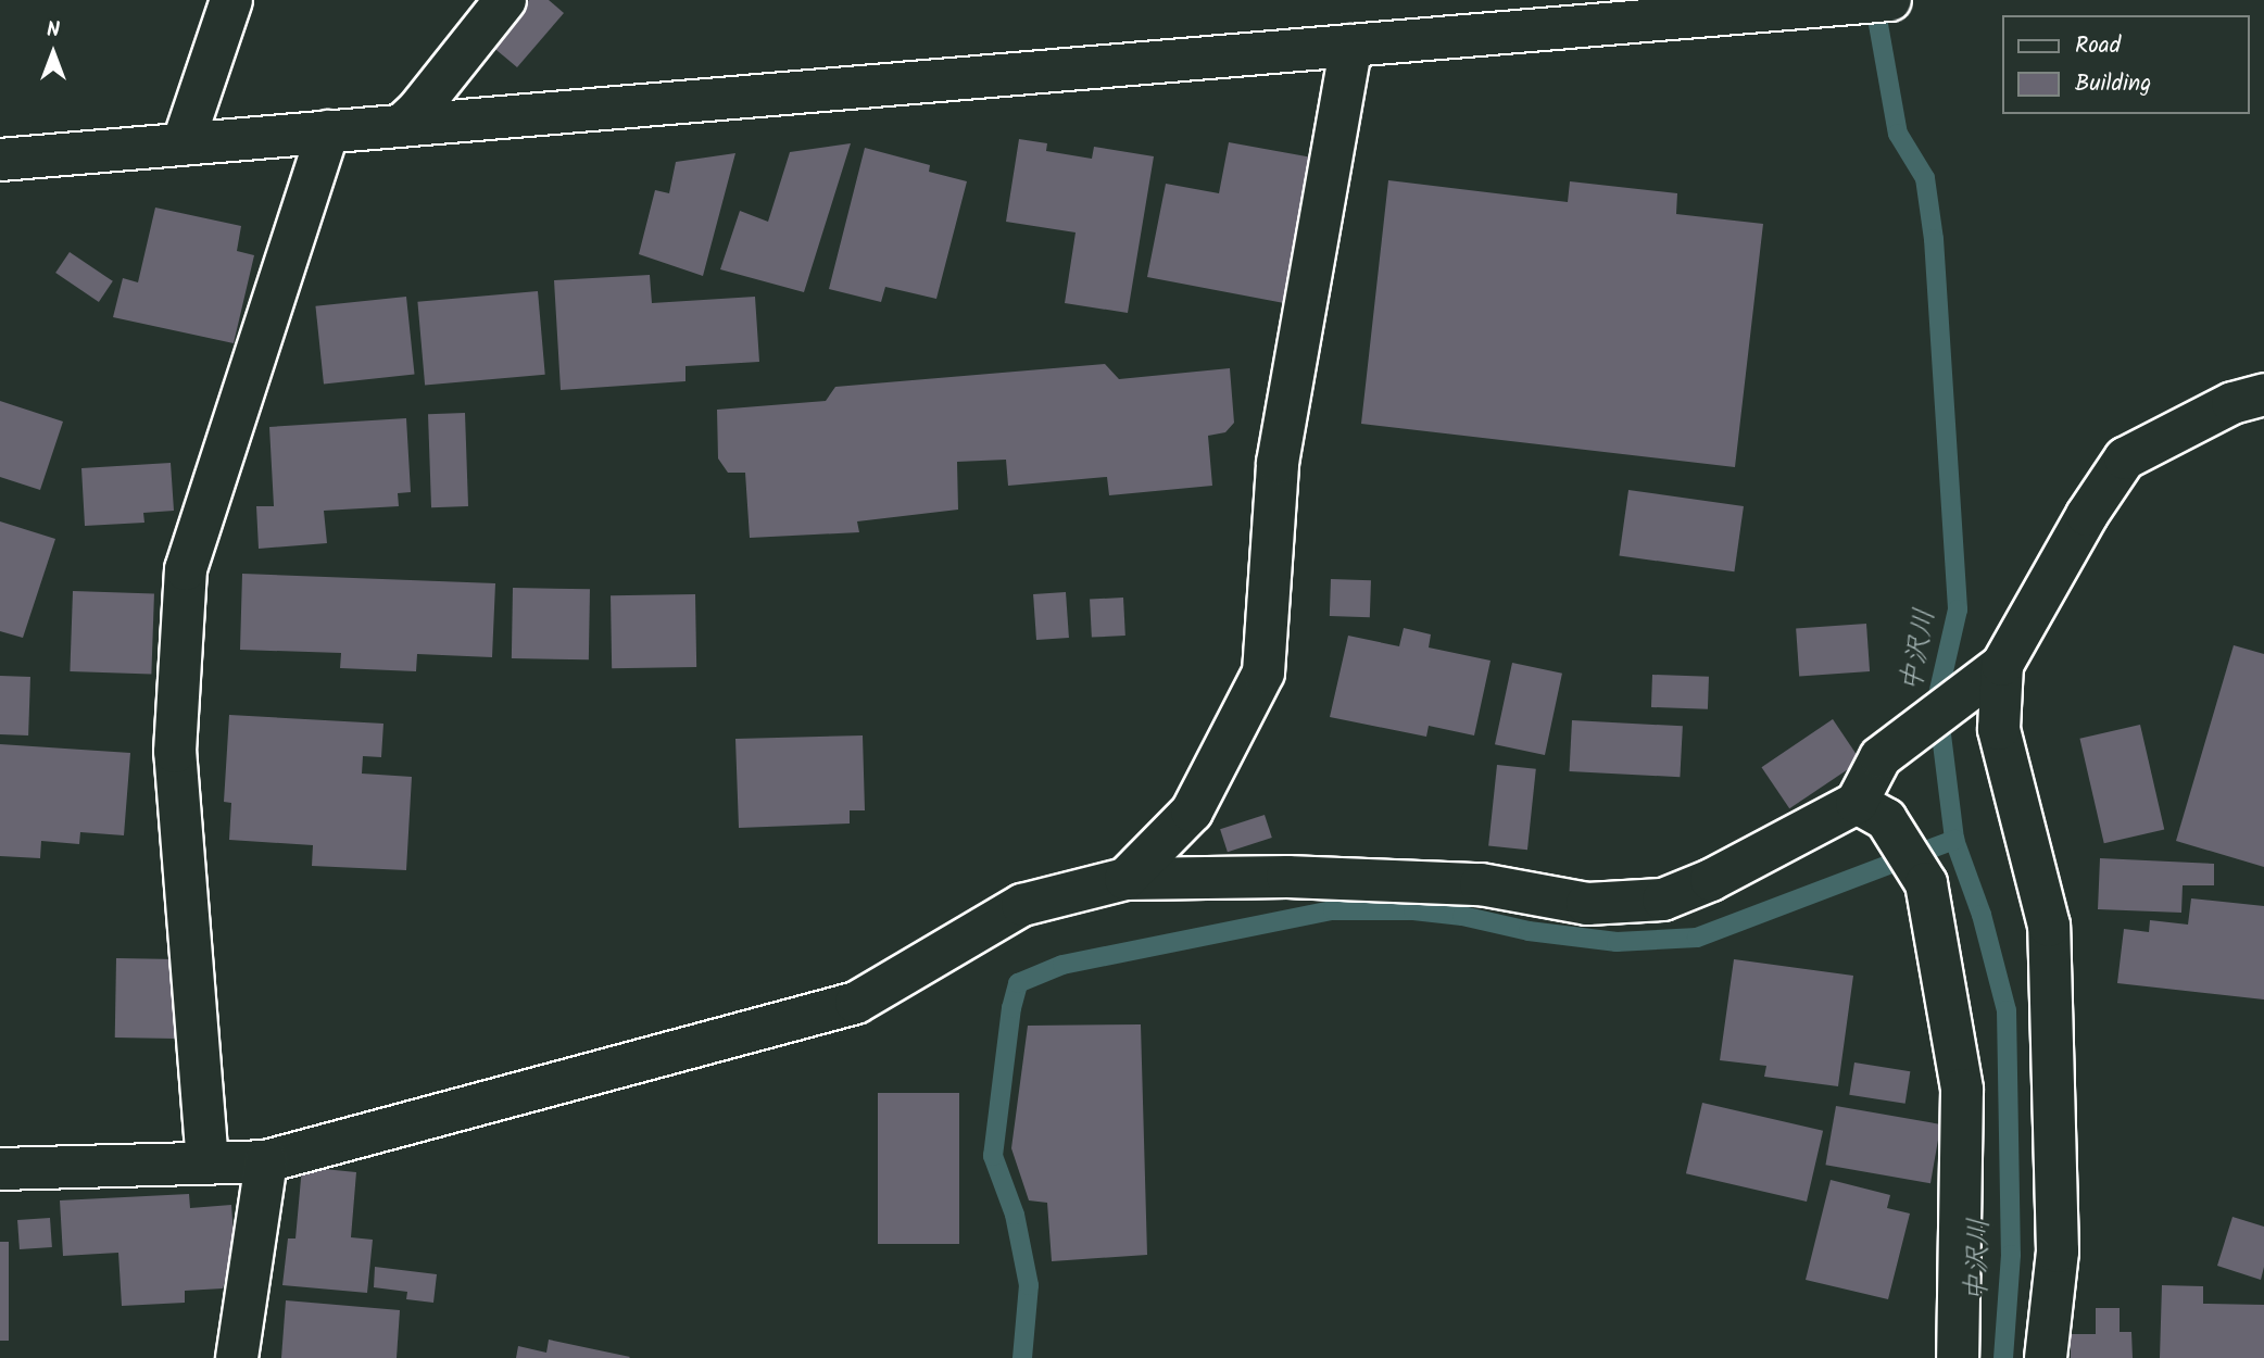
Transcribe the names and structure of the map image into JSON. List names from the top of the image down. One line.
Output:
{"water":["中沢川"],"legend":["Road","Building"],"north":"top"}
